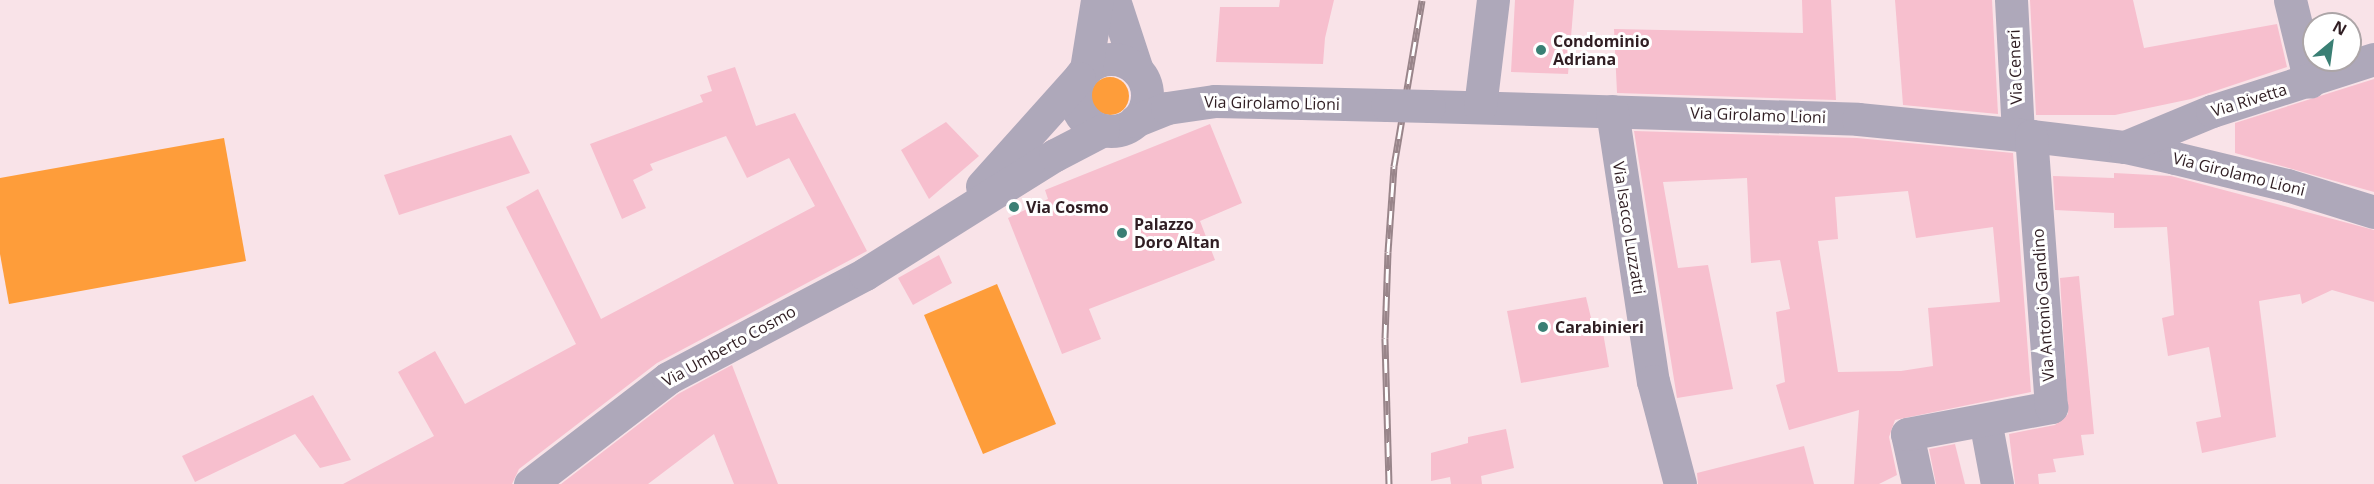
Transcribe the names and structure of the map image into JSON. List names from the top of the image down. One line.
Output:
{"streets":{"street":["Via Ceneri","Via Rivetta","Via Girolamo Lioni","Via Isacco Luzzatti","Via Antonio Gandino","Via Umberto Cosmo"]},"crossings":[["Via Ceneri","Via Girolamo Lioni"],["Via Ceneri","Via Antonio Gandino"],["Via Rivetta","Via Girolamo Lioni"],["Via Girolamo Lioni","Via Isacco Luzzatti"],["Via Girolamo Lioni","Via Antonio Gandino"],["Via Girolamo Lioni","Via Umberto Cosmo"]],"places":["Condominio Adriana","Via Cosmo","Palazzo Doro Altan","Carabinieri"],"north":"top right"}
